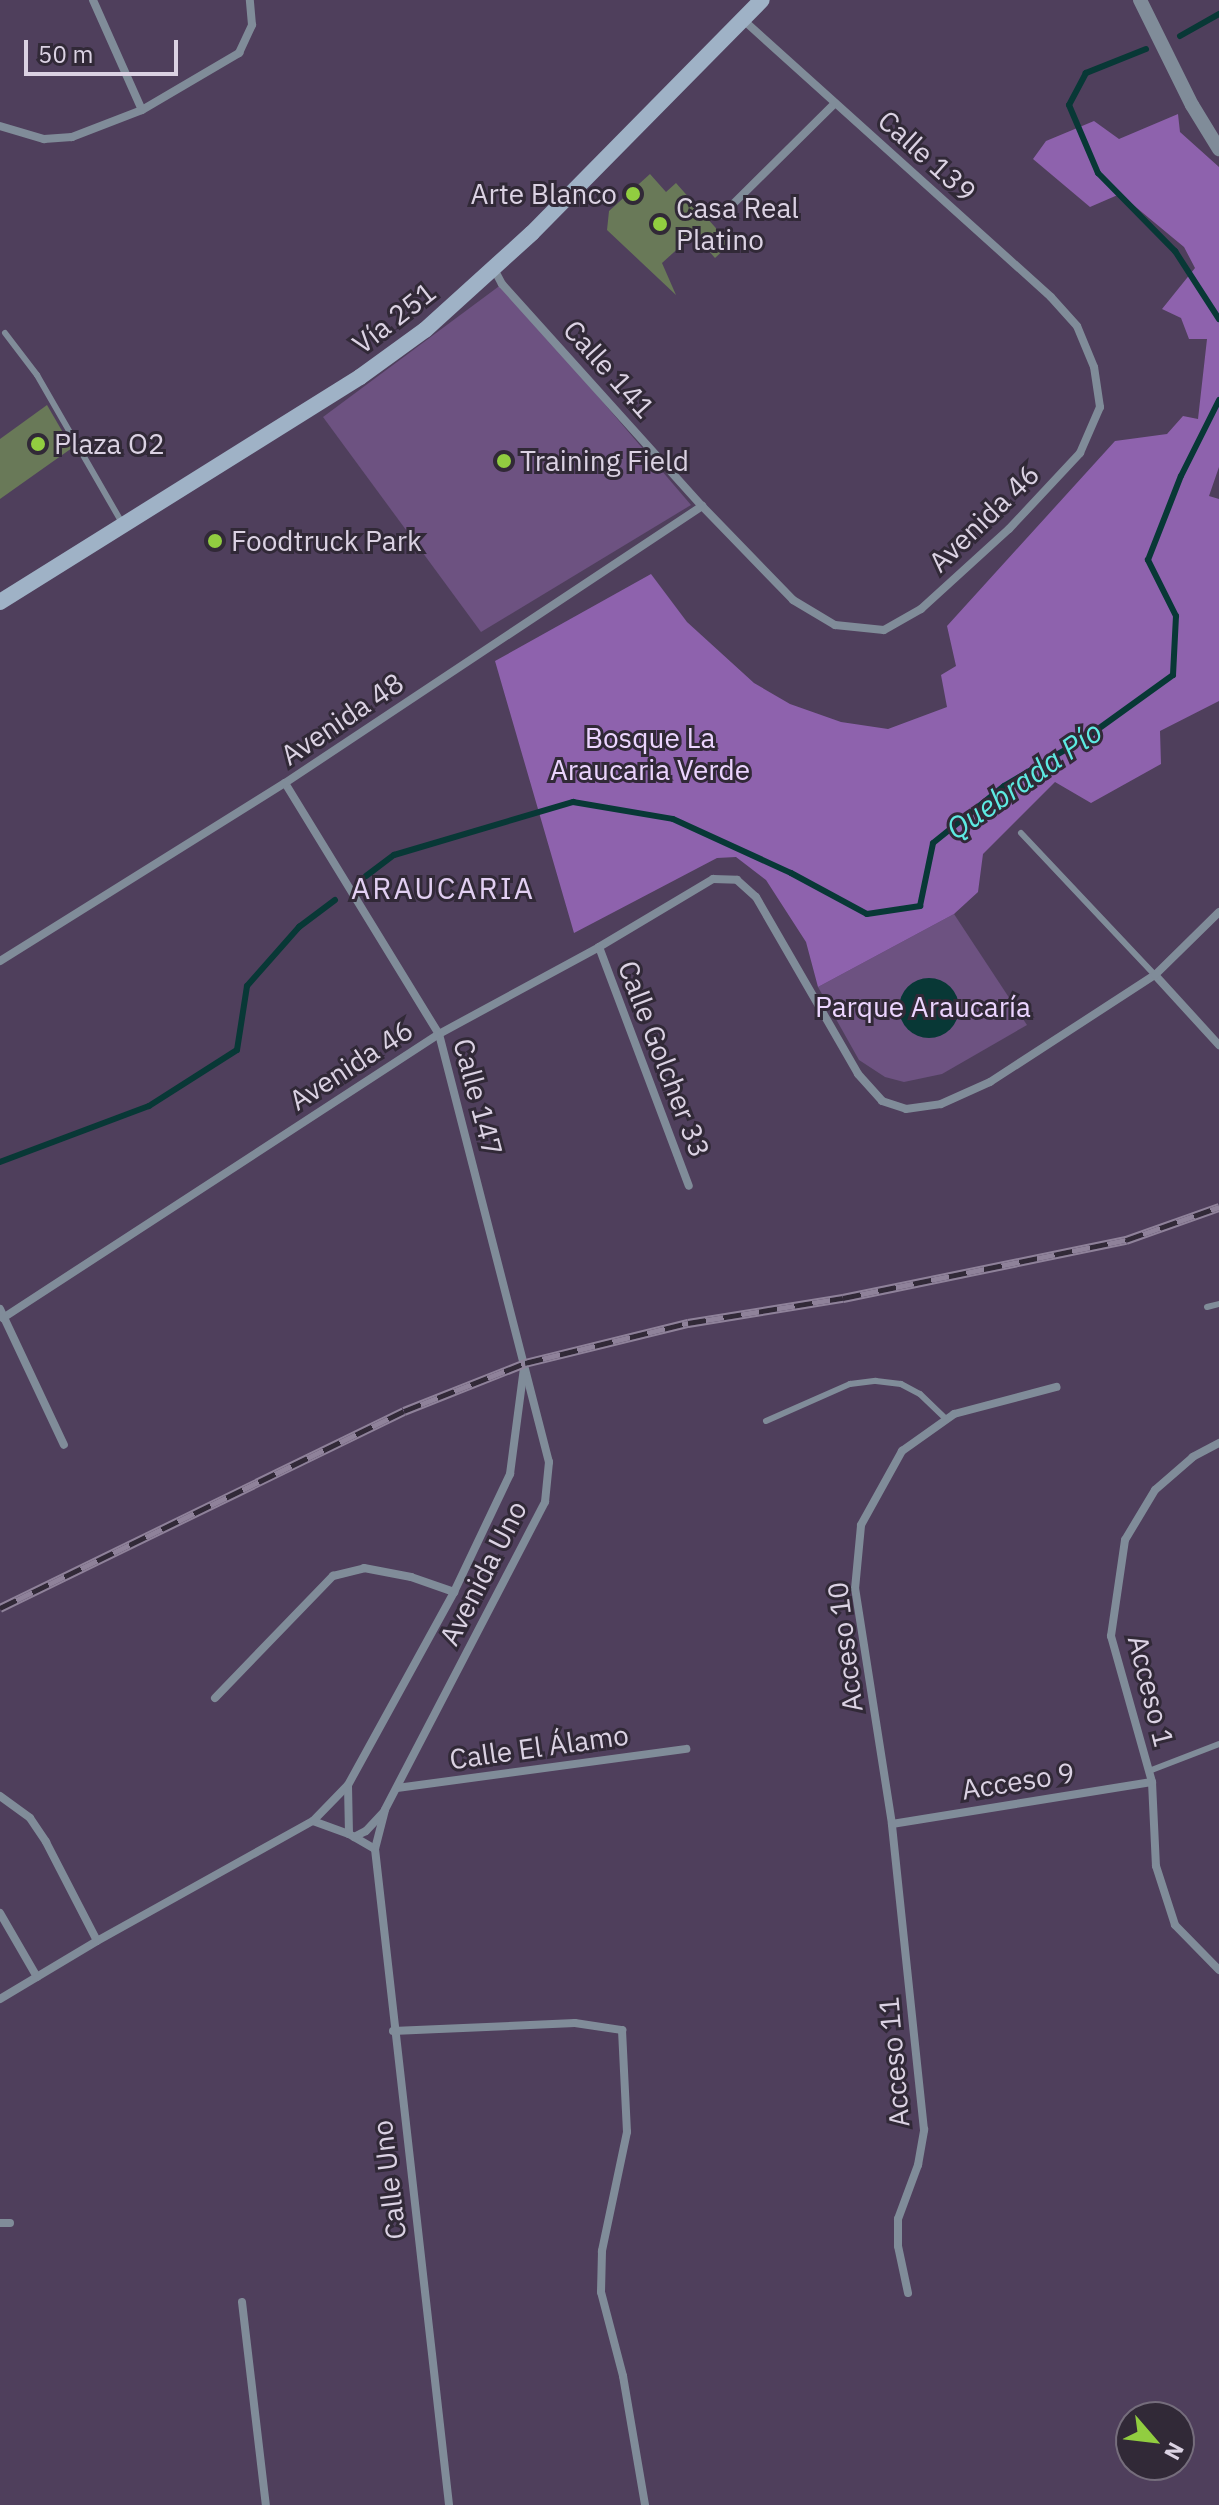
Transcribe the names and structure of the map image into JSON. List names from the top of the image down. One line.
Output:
{"streets":{"main road":["Vía 251"],"street":["Calle 139","Calle 141","Avenida 46","Avenida 48","Calle Golcher 33","Calle 147","Avenida Uno","Acceso 10","Acceso 1","Calle El Álamo","Acceso 9","Acceso 11","Calle Uno"]},"crossings":[["Calle 139","Vía 251"],["Calle 139","Avenida 46"],["Vía 251","Calle 141"],["Calle 141","Avenida 46"],["Calle 141","Avenida 48"],["Avenida 46","Calle Golcher 33"],["Avenida 46","Calle 147"],["Avenida 48","Calle 147"],["Calle 147","Avenida Uno"],["Avenida Uno","Calle El Álamo"],["Avenida Uno","Calle Uno"],["Acceso 10","Acceso 9"],["Acceso 10","Acceso 11"],["Acceso 1","Acceso 9"],["Acceso 9","Acceso 11"]],"districts":["ARAUCARIA"],"water":["Quebrada Pío"],"parks":["Bosque La Araucaria Verde","Parque Araucaría"],"places":["Arte Blanco","Casa Real Platino","Plaza O2","Training Field","Foodtruck Park"],"scale_bar":"50 m","north":"bottom right"}
